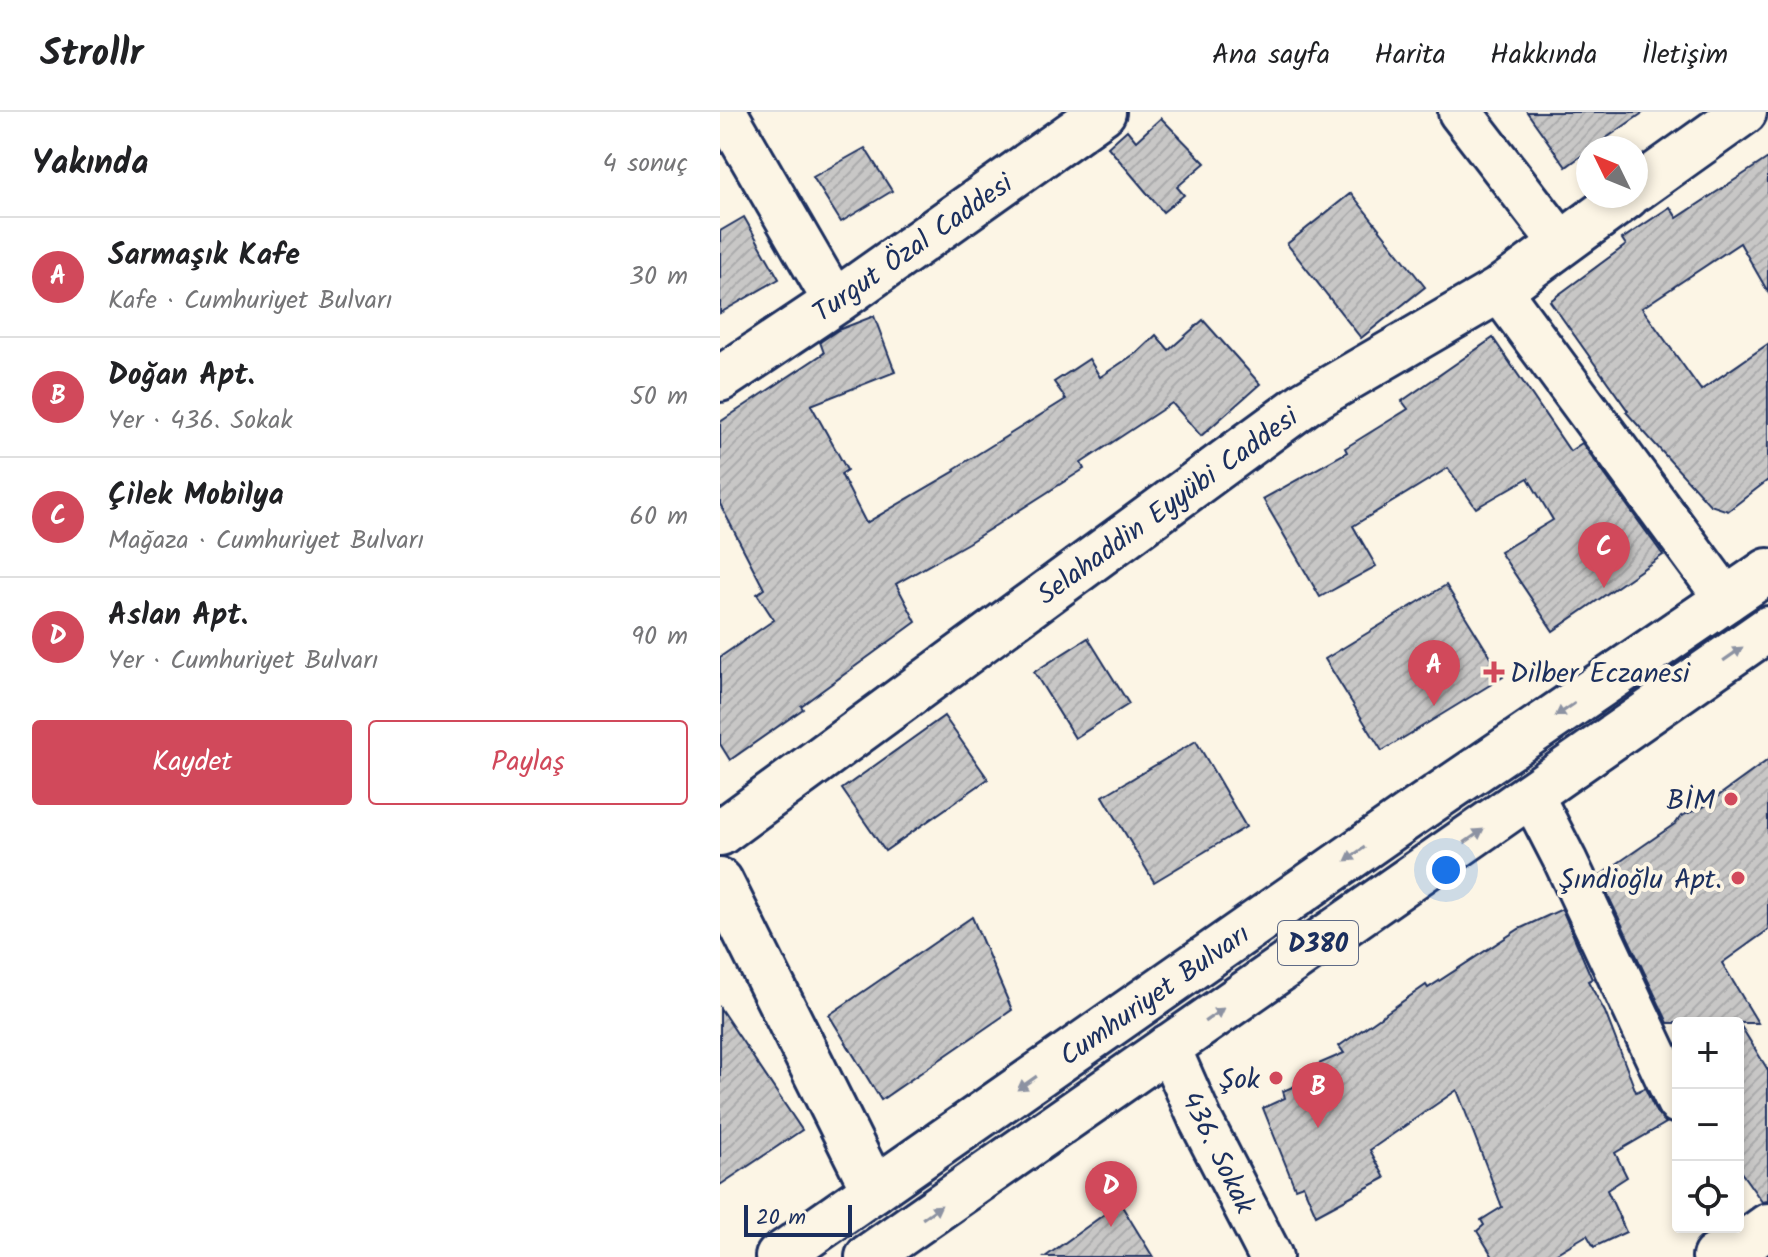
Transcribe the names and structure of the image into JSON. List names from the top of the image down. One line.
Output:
{"streets":{"main road":["Turgut Özal Caddesi","Selahaddin Eyyübi Caddesi","D380","Cumhuriyet Bulvarı"],"street":["436. Sokak"]},"crossings":[["Cumhuriyet Bulvarı","436. Sokak"]],"places":{"health":["Dilber Eczanesi"],"other":["BİM","Şındioğlu Apt.","Şok"]},"scale_bar":"20 m","north":"top left","page":{"header":"Strollr","nav":["Ana sayfa","Harita","Hakkında","İletişim"],"heading":["Yakında","4 sonuç"],"list":[{"mark":"A","name":"Sarmaşık Kafe","note":"Kafe · Cumhuriyet Bulvarı","value":"30 m"},{"mark":"B","name":"Doğan Apt.","note":"Yer · 436. Sokak","value":"50 m"},{"mark":"C","name":"Çilek Mobilya","note":"Mağaza · Cumhuriyet Bulvarı","value":"60 m"},{"mark":"D","name":"Aslan Apt.","note":"Yer · Cumhuriyet Bulvarı","value":"90 m"}],"pins":["C","A","B","D"],"buttons":["Kaydet","Paylaş"],"map_buttons":["+","−"],"scale":"20 m"}}
